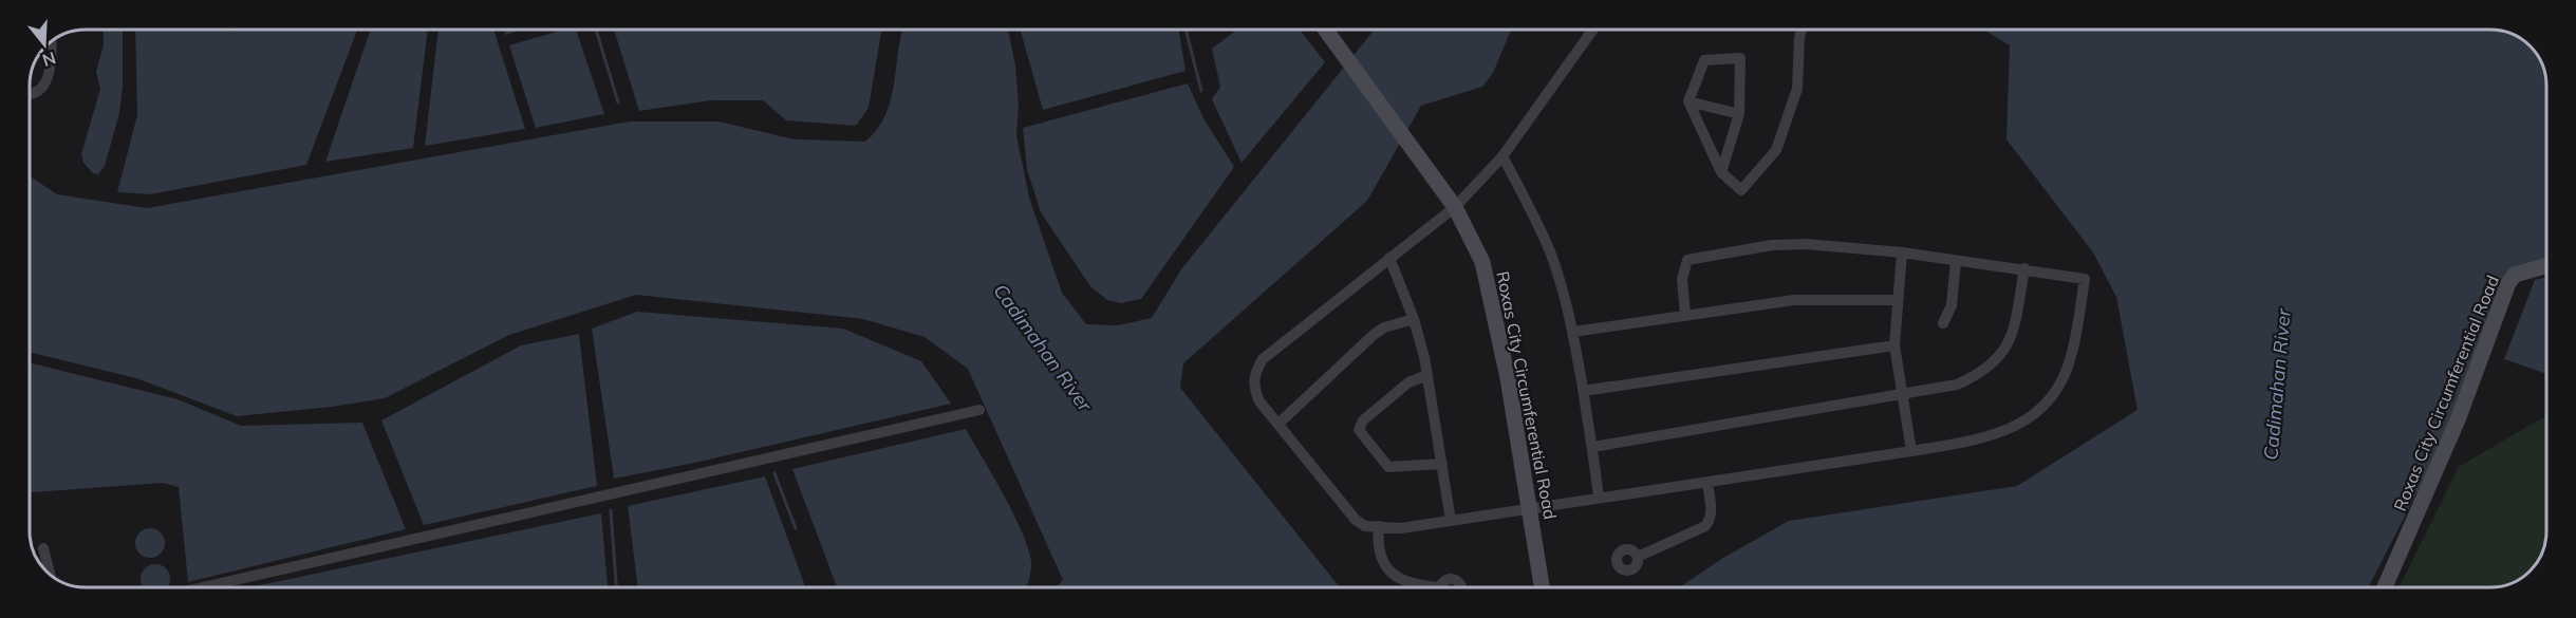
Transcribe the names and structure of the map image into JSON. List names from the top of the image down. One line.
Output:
{"streets":{"main road":["Roxas City Circumferential Road"]},"water":["Cadimahan River"],"north":"bottom"}
